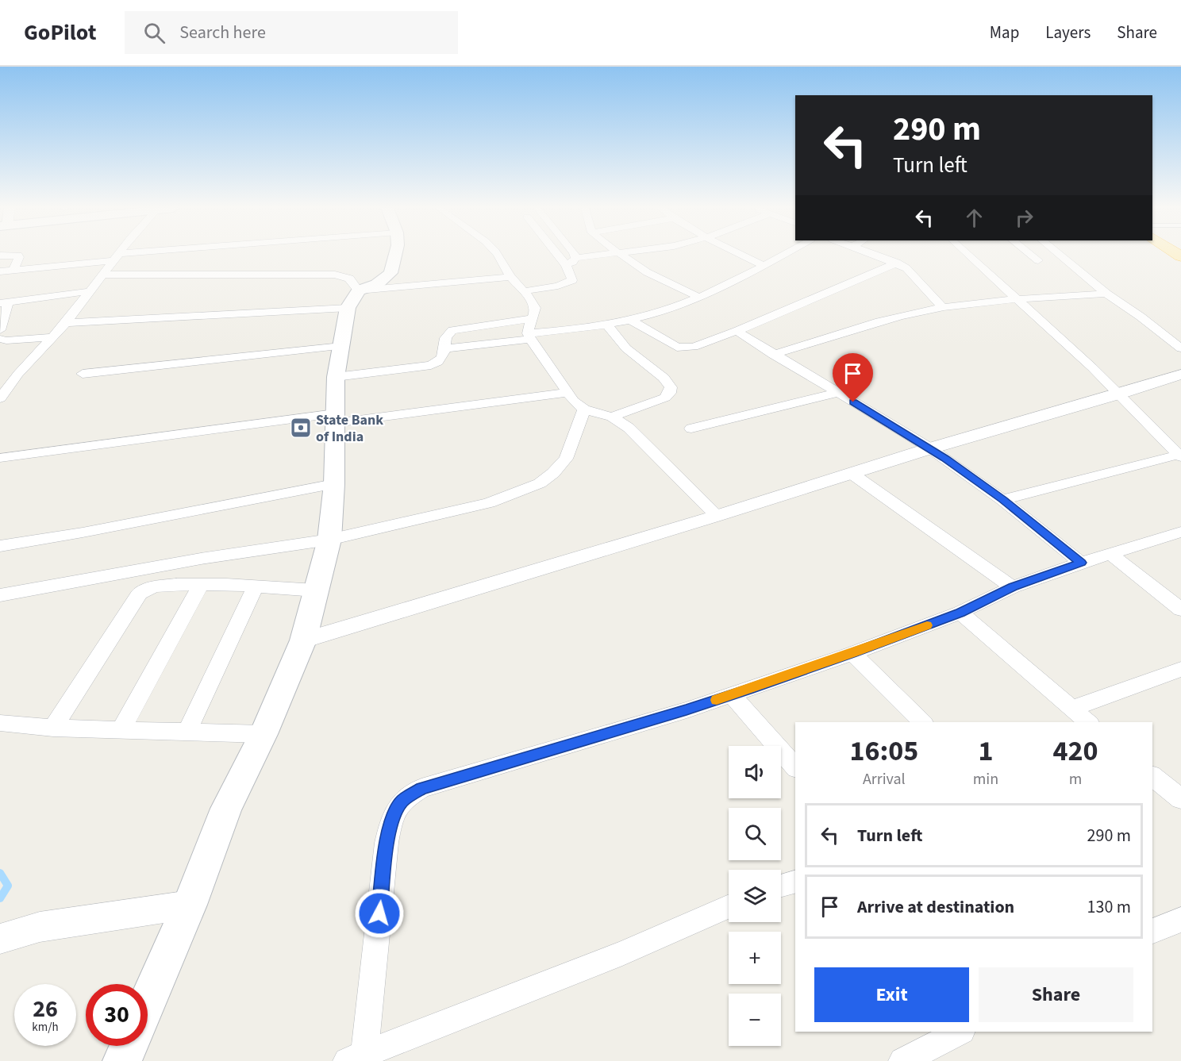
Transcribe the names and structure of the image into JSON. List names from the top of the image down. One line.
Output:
{"places":{"bank":["State Bank of India"]},"page":{"header":"GoPilot","search":"Search here","nav":["Map","Layers","Share"],"turn":["290 m","Turn left"],"eta":["16:05","Arrival","1","min","420","m"],"map_buttons":["+","−"],"list":[{"name":"Turn left","value":"290 m"},{"name":"Arrive at destination","value":"130 m"}],"buttons":["Exit","Share"],"speed":"26 km/h","limit":"30"}}
